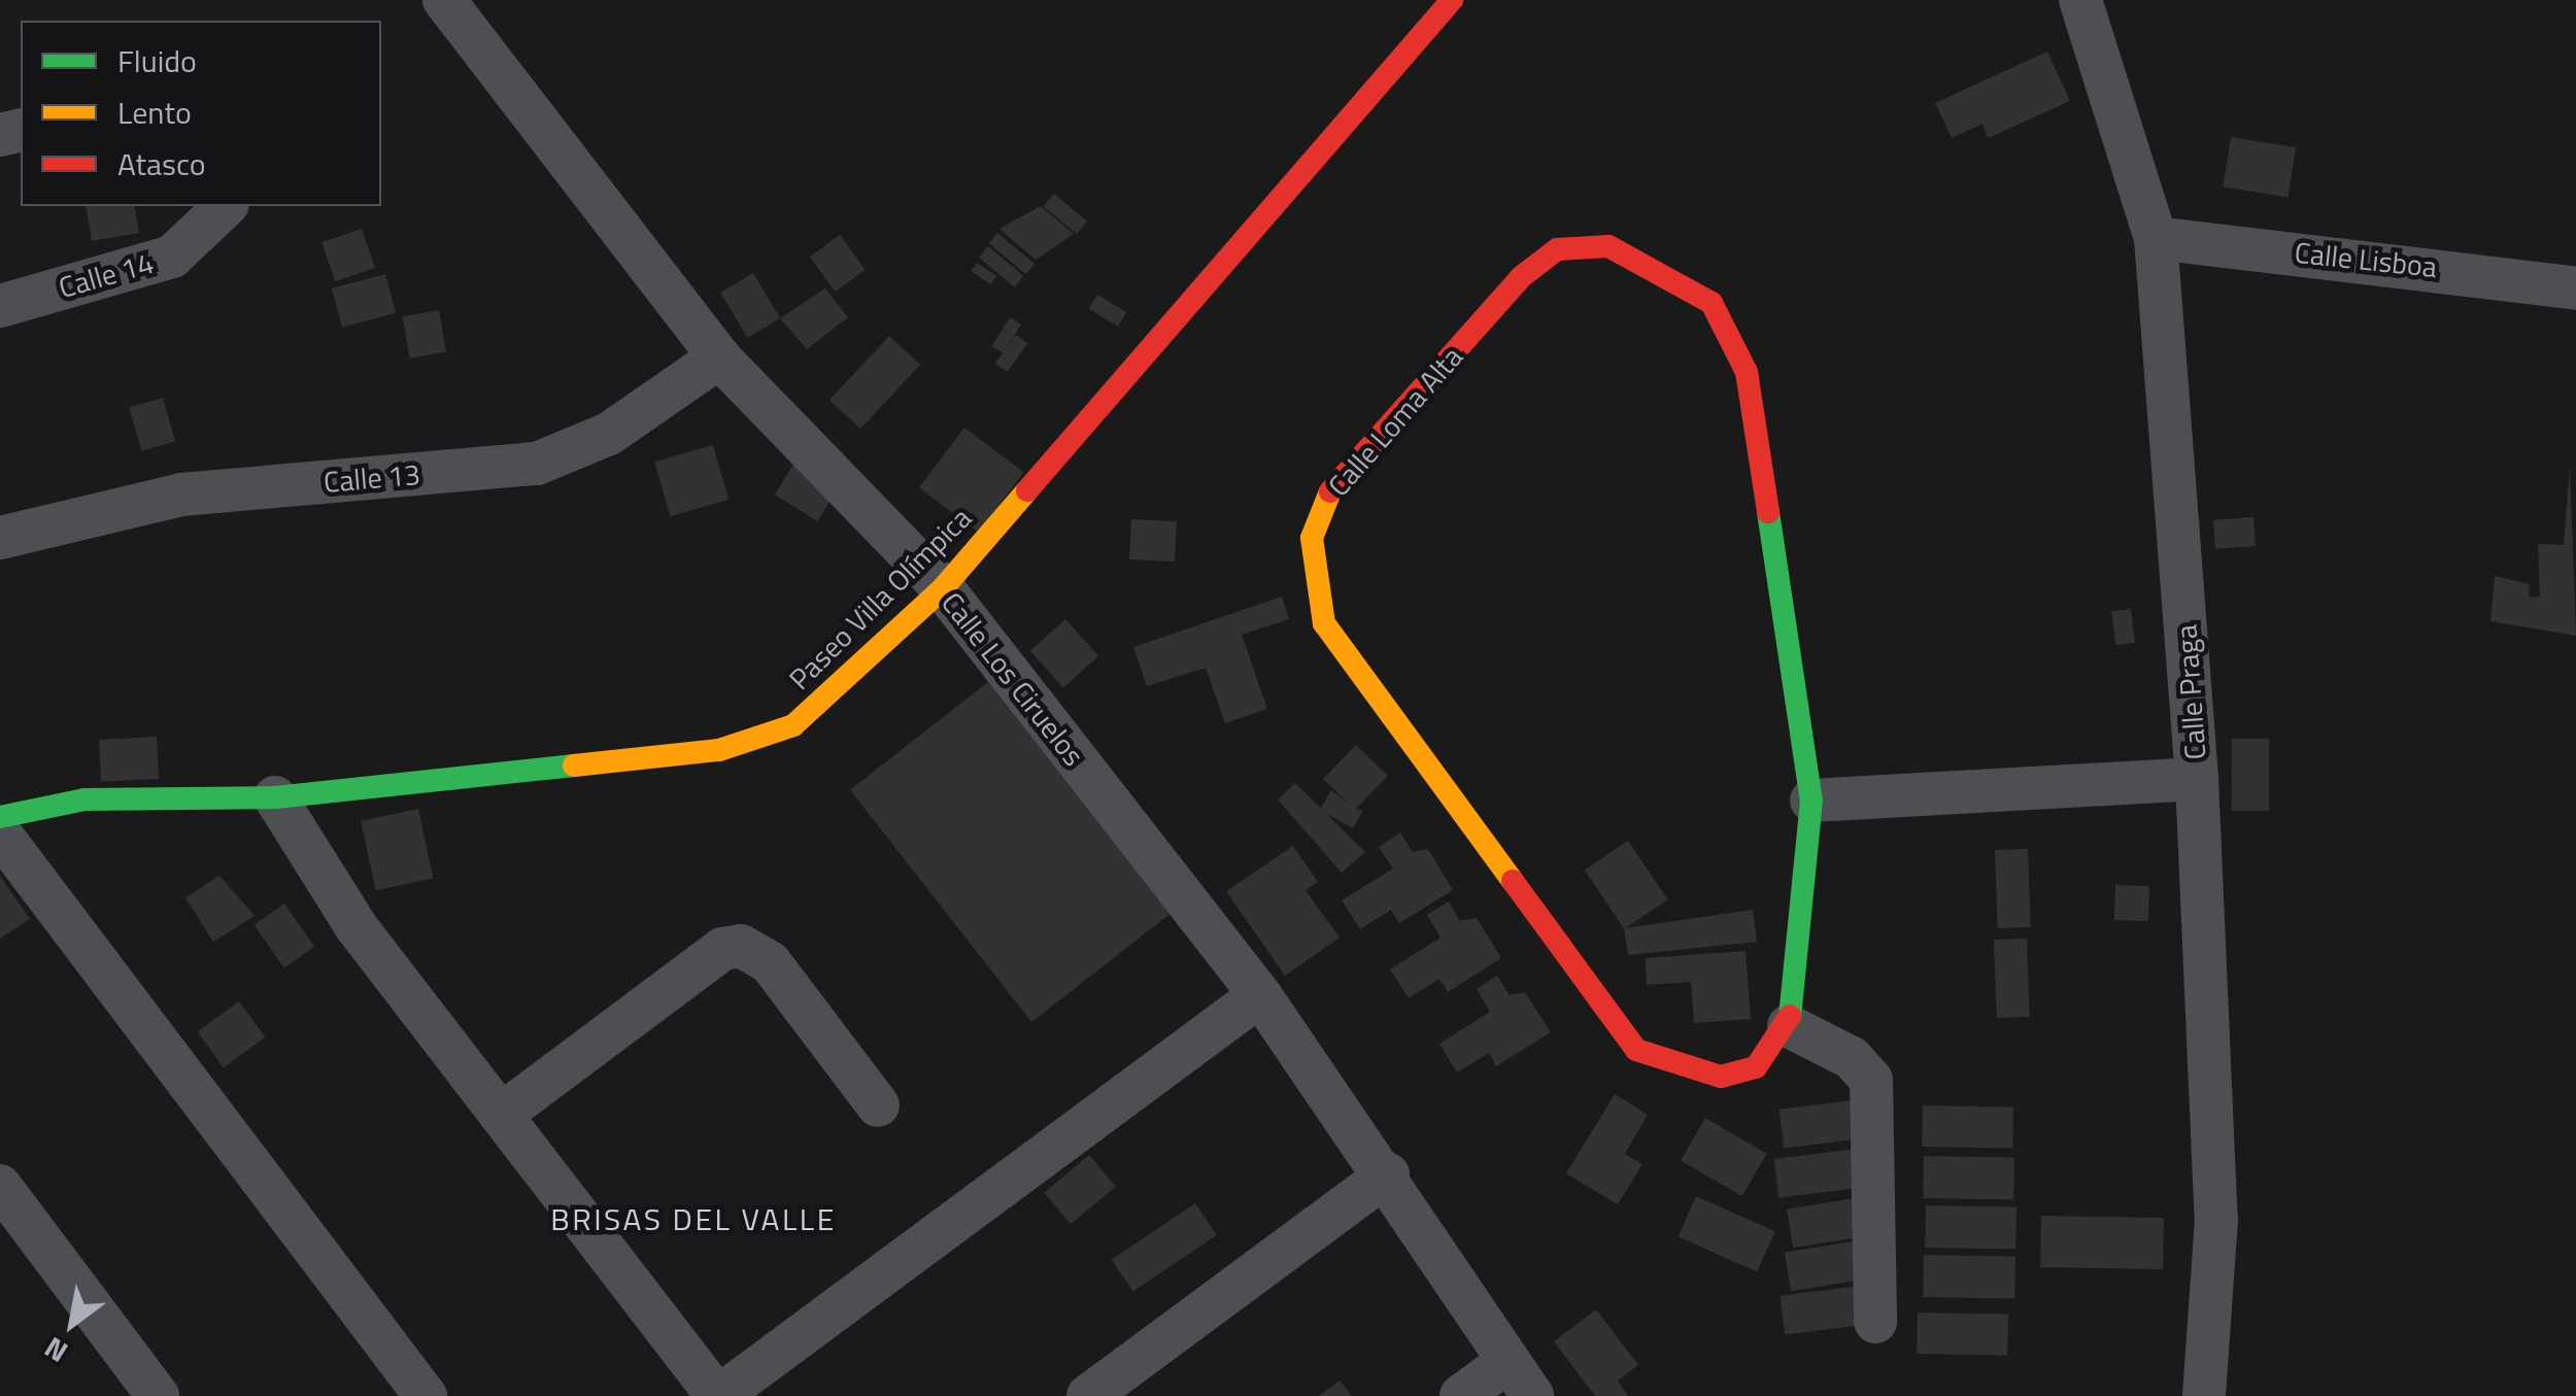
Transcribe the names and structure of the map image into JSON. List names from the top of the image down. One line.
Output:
{"streets":{"street":["Calle Lisboa","Calle 14","Calle Loma Alta","Calle 13","Paseo Villa Olímpica","Calle Los Ciruelos","Calle Praga"]},"crossings":[["Calle Lisboa","Calle Praga"],["Calle 13","Calle Los Ciruelos"],["Paseo Villa Olímpica","Calle Los Ciruelos"]],"districts":["BRISAS DEL VALLE"],"legend":["Fluido","Lento","Atasco"],"north":"bottom left"}
